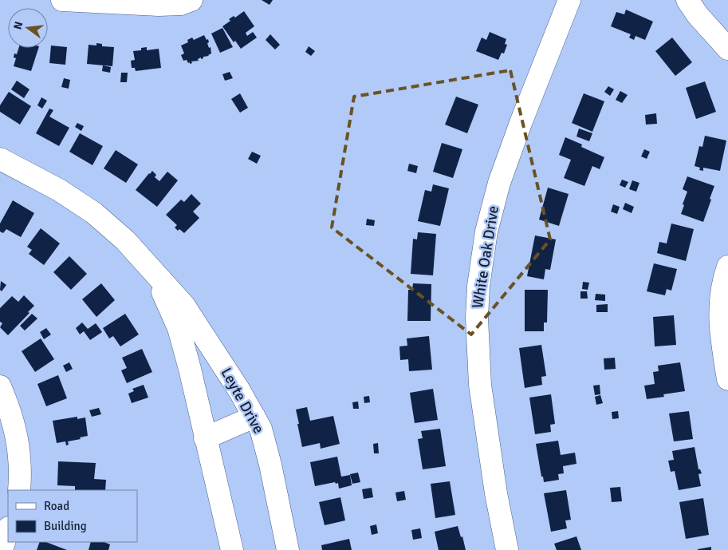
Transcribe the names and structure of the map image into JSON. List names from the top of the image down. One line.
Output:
{"streets":{"street":["White Oak Drive","Leyte Drive"]},"legend":["Road","Building"],"north":"left"}
